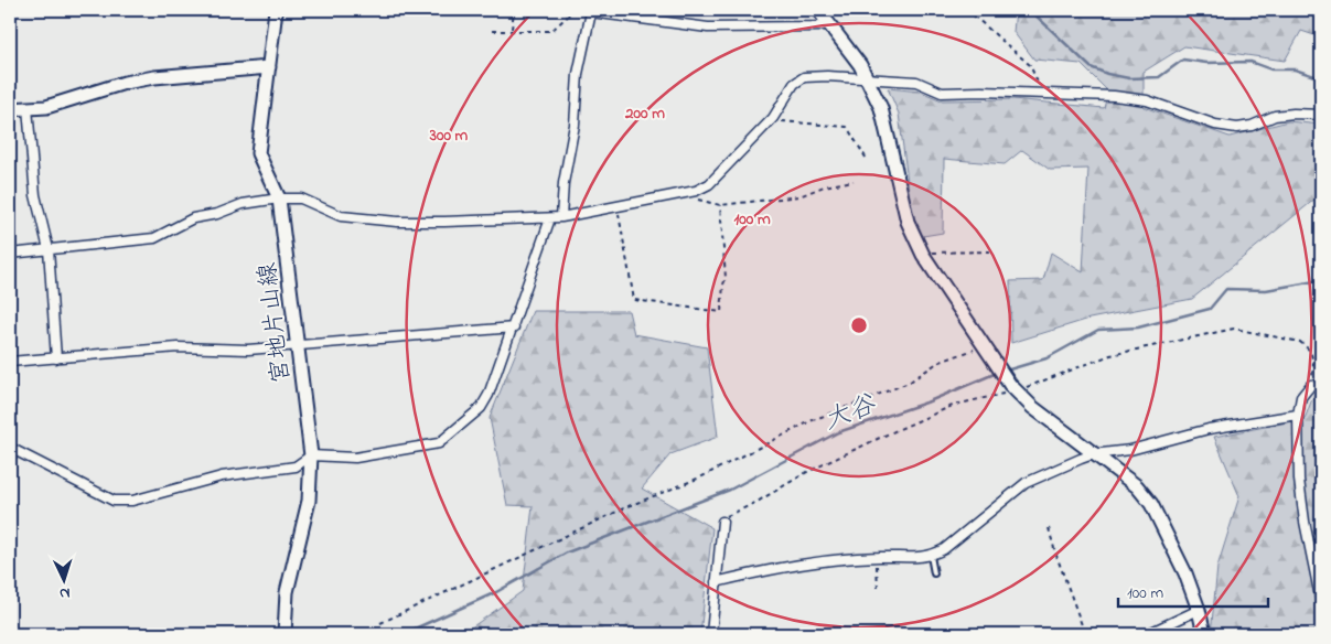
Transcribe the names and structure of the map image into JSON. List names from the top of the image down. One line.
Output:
{"streets":{"street":["宮地片山線"]},"water":["大谷"],"scale_bar":"100 m","north":"bottom","rings":["200 m","300 m","100 m"]}
